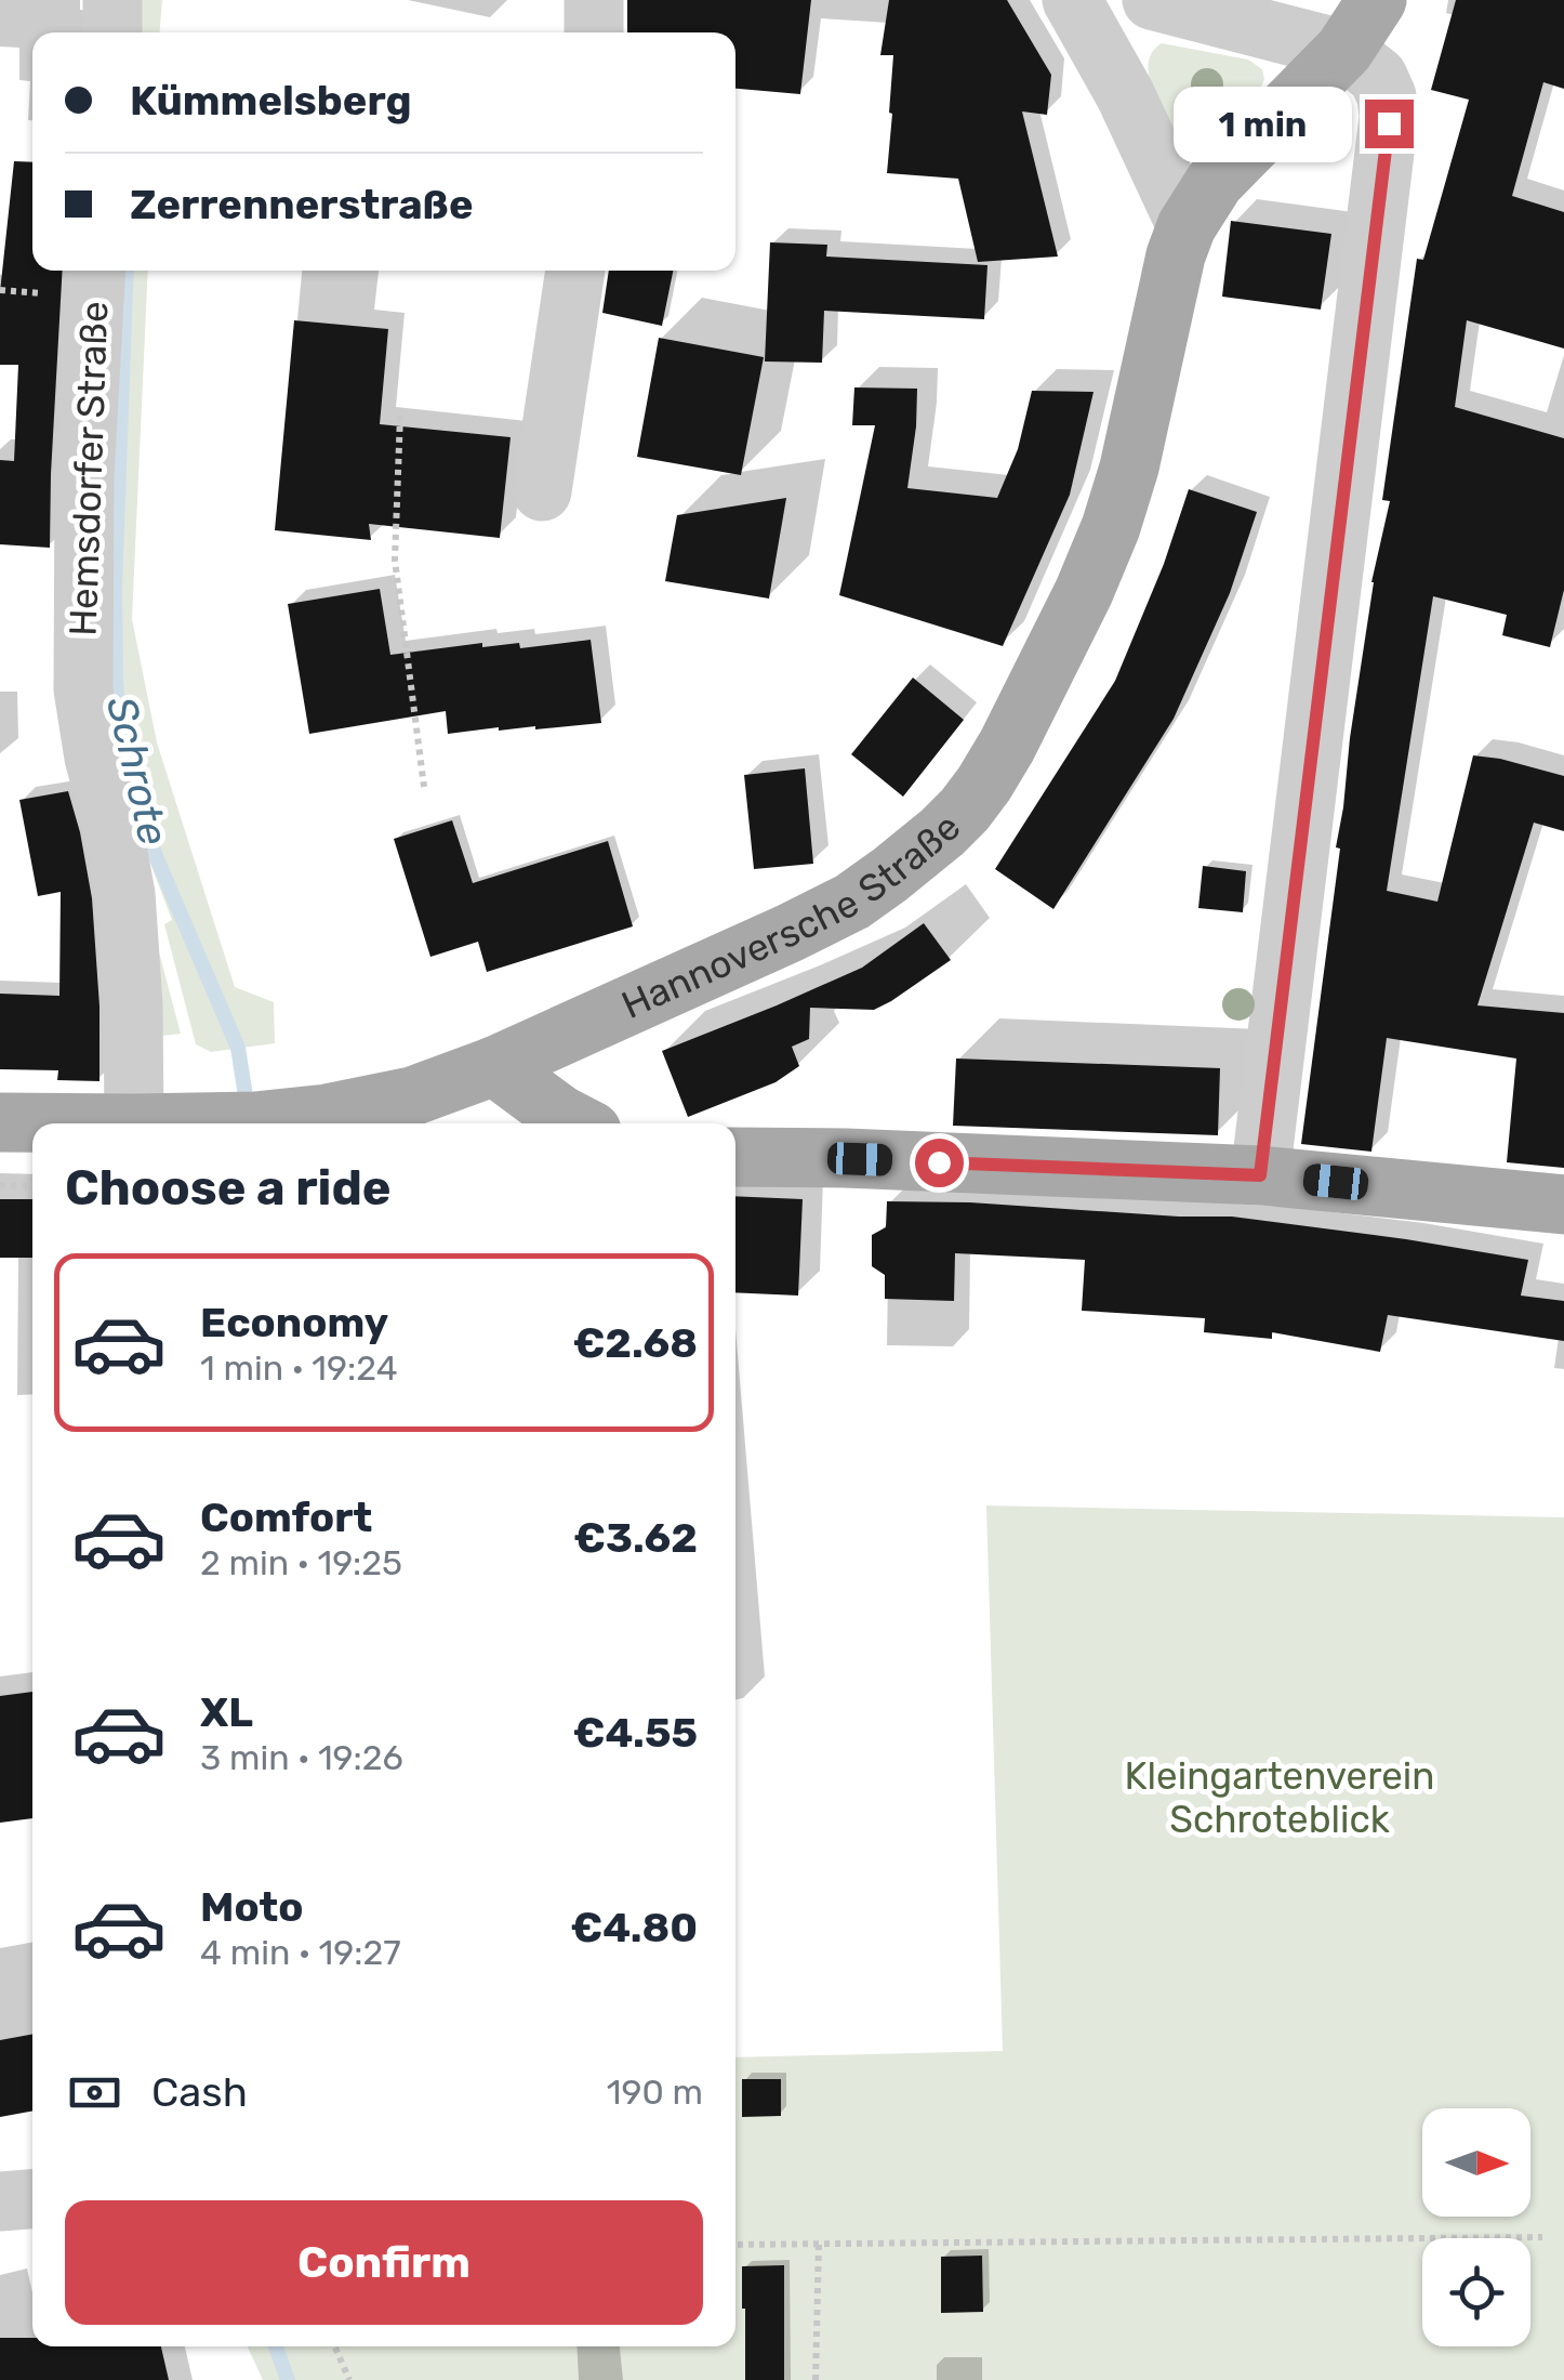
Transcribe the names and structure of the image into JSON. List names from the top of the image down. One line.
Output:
{"streets":{"main road":["Hannoversche Straße"],"street":["Hemsdorfer Straße"]},"crossings":[["Hemsdorfer Straße","Hannoversche Straße"]],"water":["Schrote"],"parks":["Kleingartenverein Schroteblick"],"north":"right","page":{"banner":["Kümmelsberg","Zerrennerstraße"],"bubble":"1 min","heading":"Choose a ride","list":[{"name":"Economy","note":"1 min · 19:24","value":"€2.68"},{"name":"Comfort","note":"2 min · 19:25","value":"€3.62"},{"name":"XL","note":"3 min · 19:26","value":"€4.55"},{"name":"Moto","note":"4 min · 19:27","value":"€4.80"}],"pay":["Cash","190 m"],"buttons":"Confirm"}}
